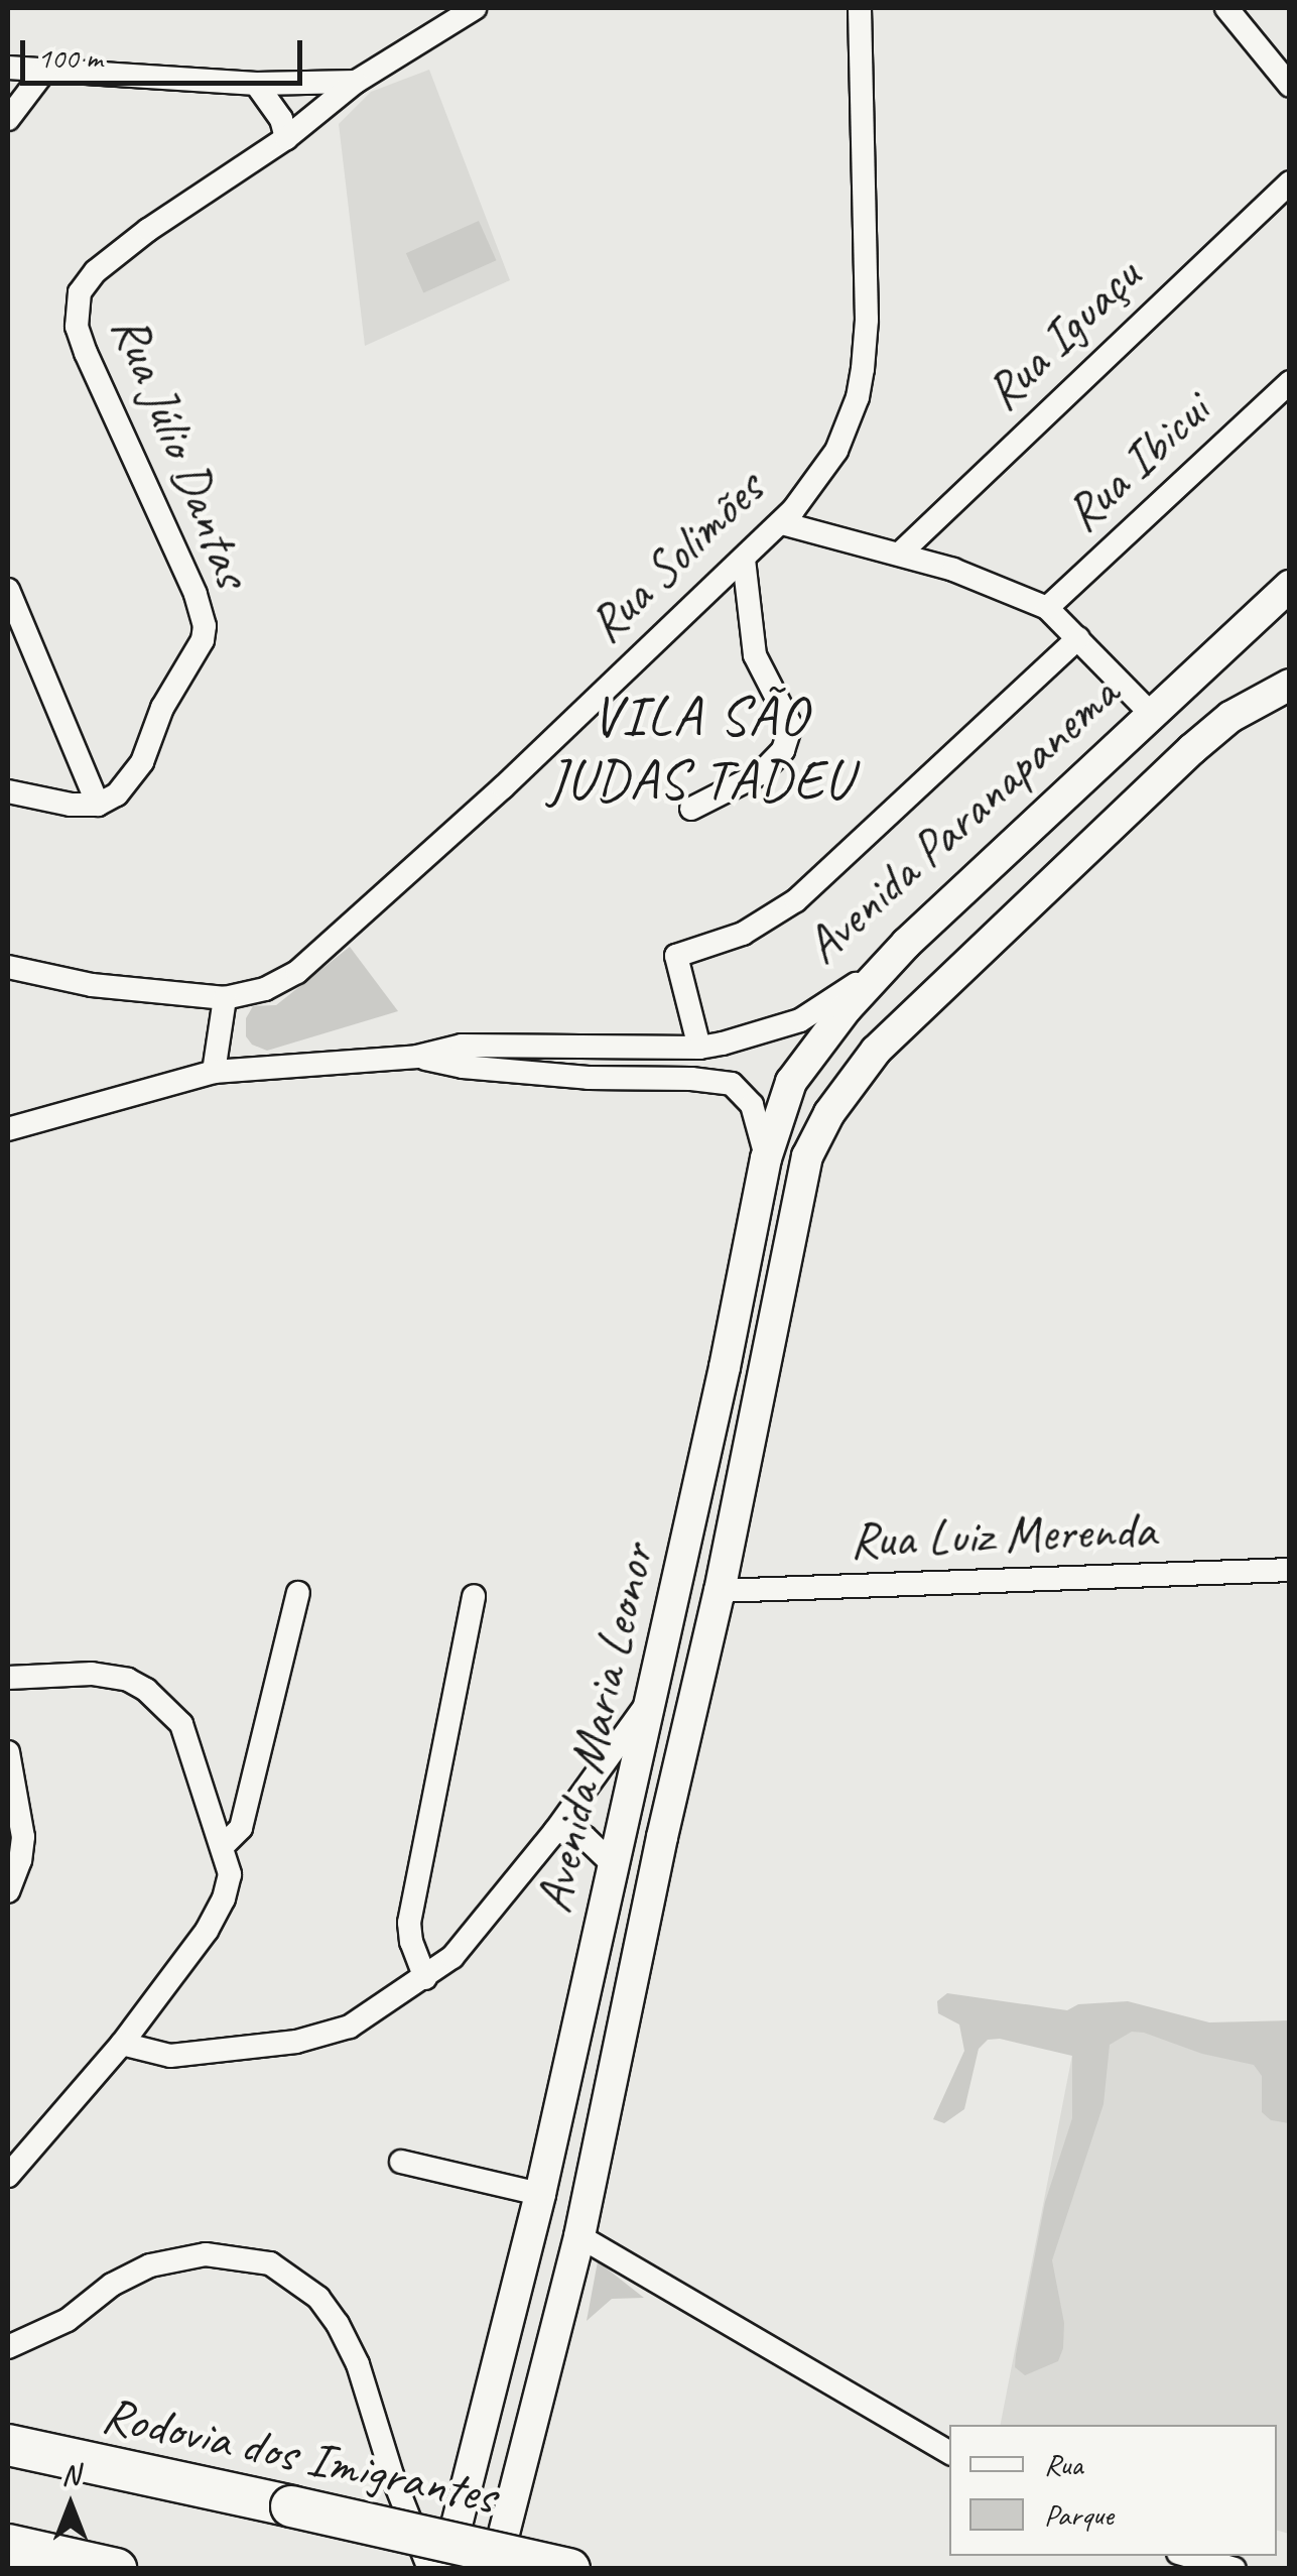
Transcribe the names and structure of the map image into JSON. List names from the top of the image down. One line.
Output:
{"streets":{"highway":["Rodovia dos Imigrantes"],"street":["Rua Iguaçu","Rua Júlio Dantas","Rua Ibicui","Rua Solimões","Avenida Paranapanema","Rua Luiz Merenda","Avenida Maria Leonor"]},"crossings":[["Avenida Paranapanema","Avenida Maria Leonor"],["Rua Luiz Merenda","Avenida Maria Leonor"]],"districts":["VILA SÃO JUDAS TADEU"],"legend":["Rua","Parque"],"scale_bar":"100 m","north":"top"}
